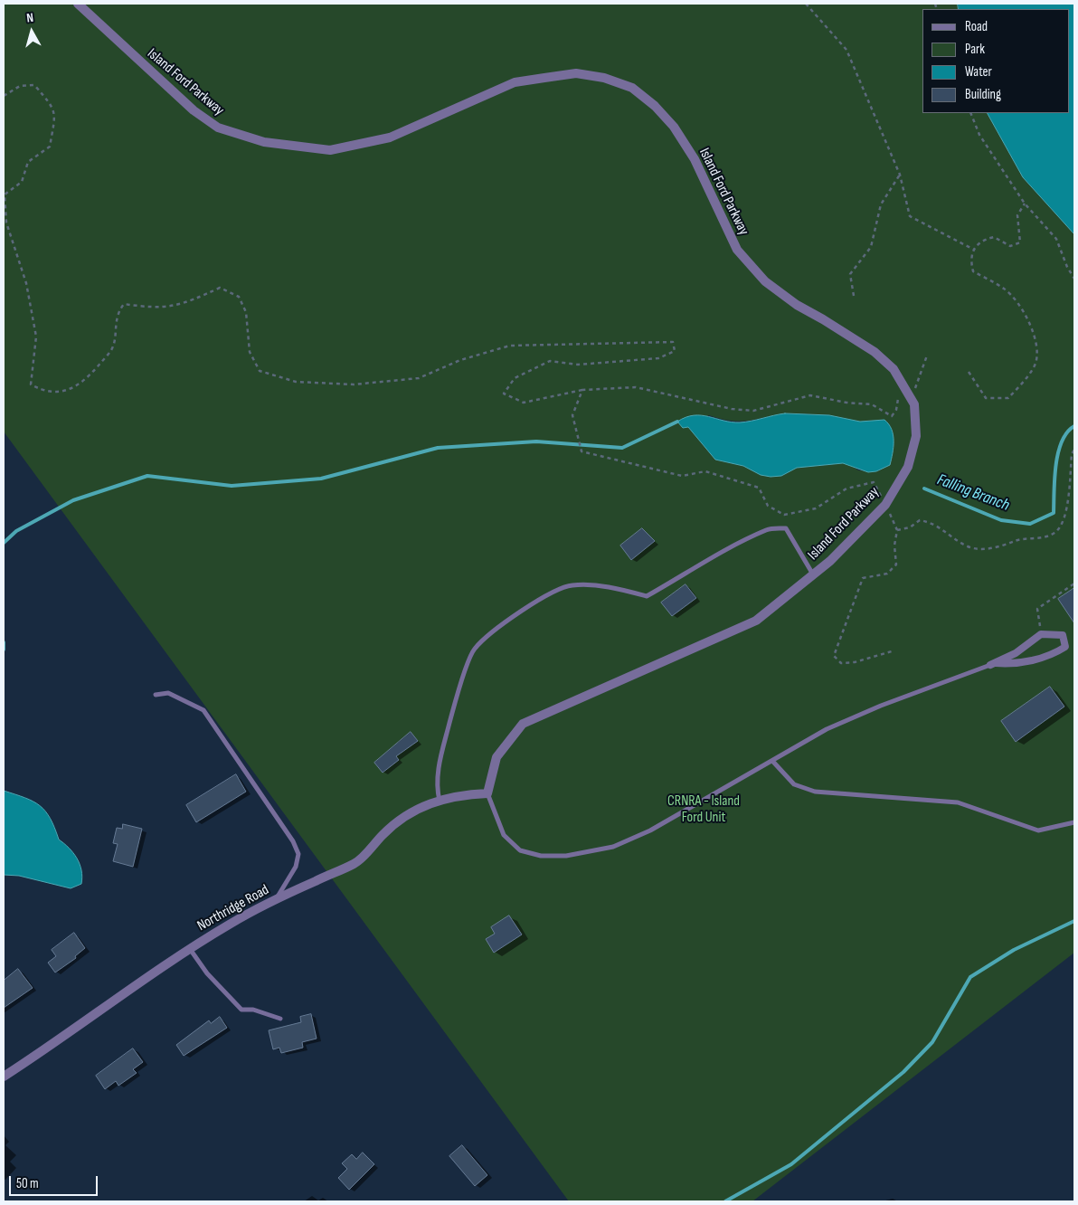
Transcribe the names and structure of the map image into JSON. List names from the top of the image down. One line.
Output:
{"streets":{"street":["Island Ford Parkway","Northridge Road"]},"crossings":[["Island Ford Parkway","Northridge Road"]],"water":["Falling Branch"],"parks":["CRNRA - Island Ford Unit"],"legend":["Road","Park","Water","Building"],"scale_bar":"50 m","north":"top"}
